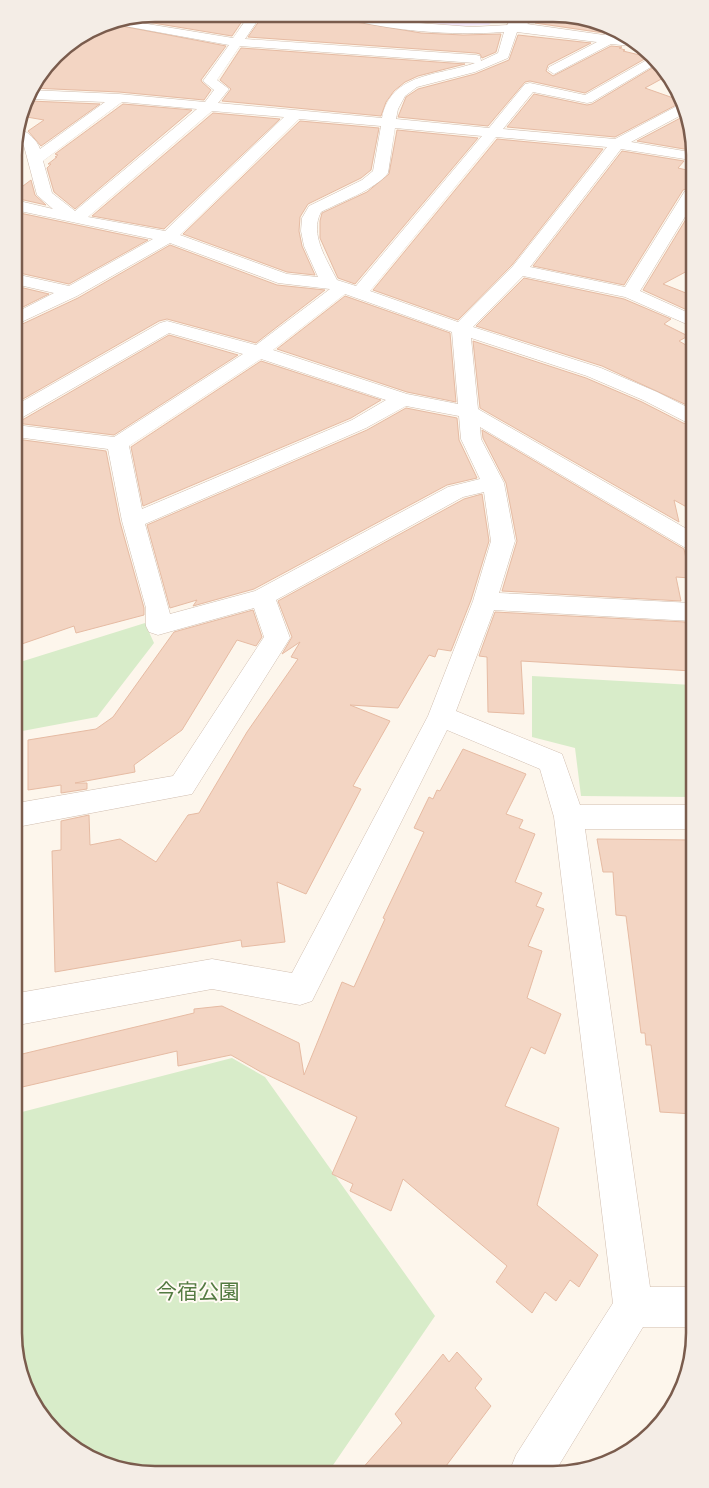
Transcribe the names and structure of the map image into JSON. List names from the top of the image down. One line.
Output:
{"parks":["今宿公園"]}
